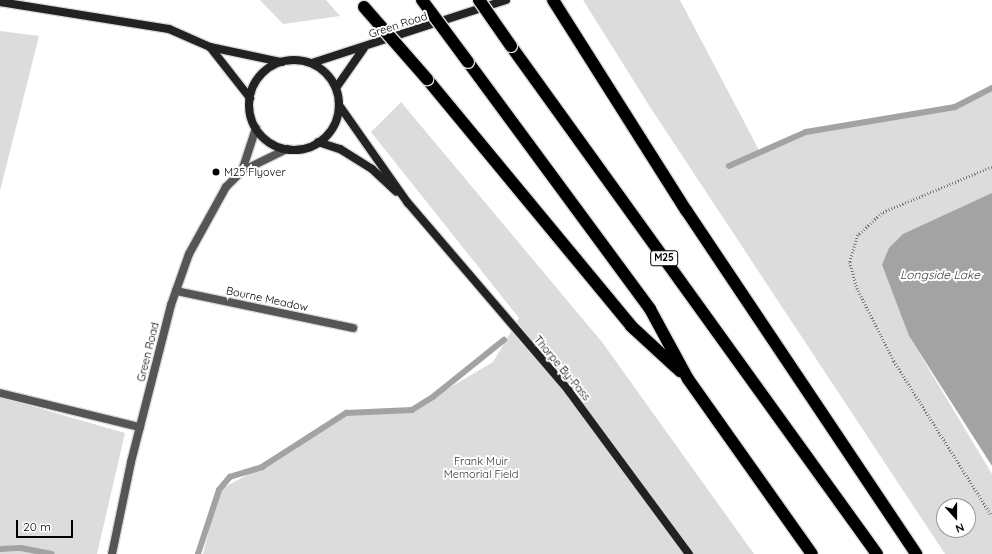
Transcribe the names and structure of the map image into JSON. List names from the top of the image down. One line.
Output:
{"streets":{"highway":["M25"],"main road":["Green Road","Thorpe By-Pass"],"street":["Bourne Meadow"]},"crossings":[["Green Road","Bourne Meadow"],["Green Road","Thorpe By-Pass"]],"water":["Longside Lake"],"parks":["Frank Muir Memorial Field"],"places":["M25 Flyover"],"scale_bar":"20 m","north":"bottom"}
